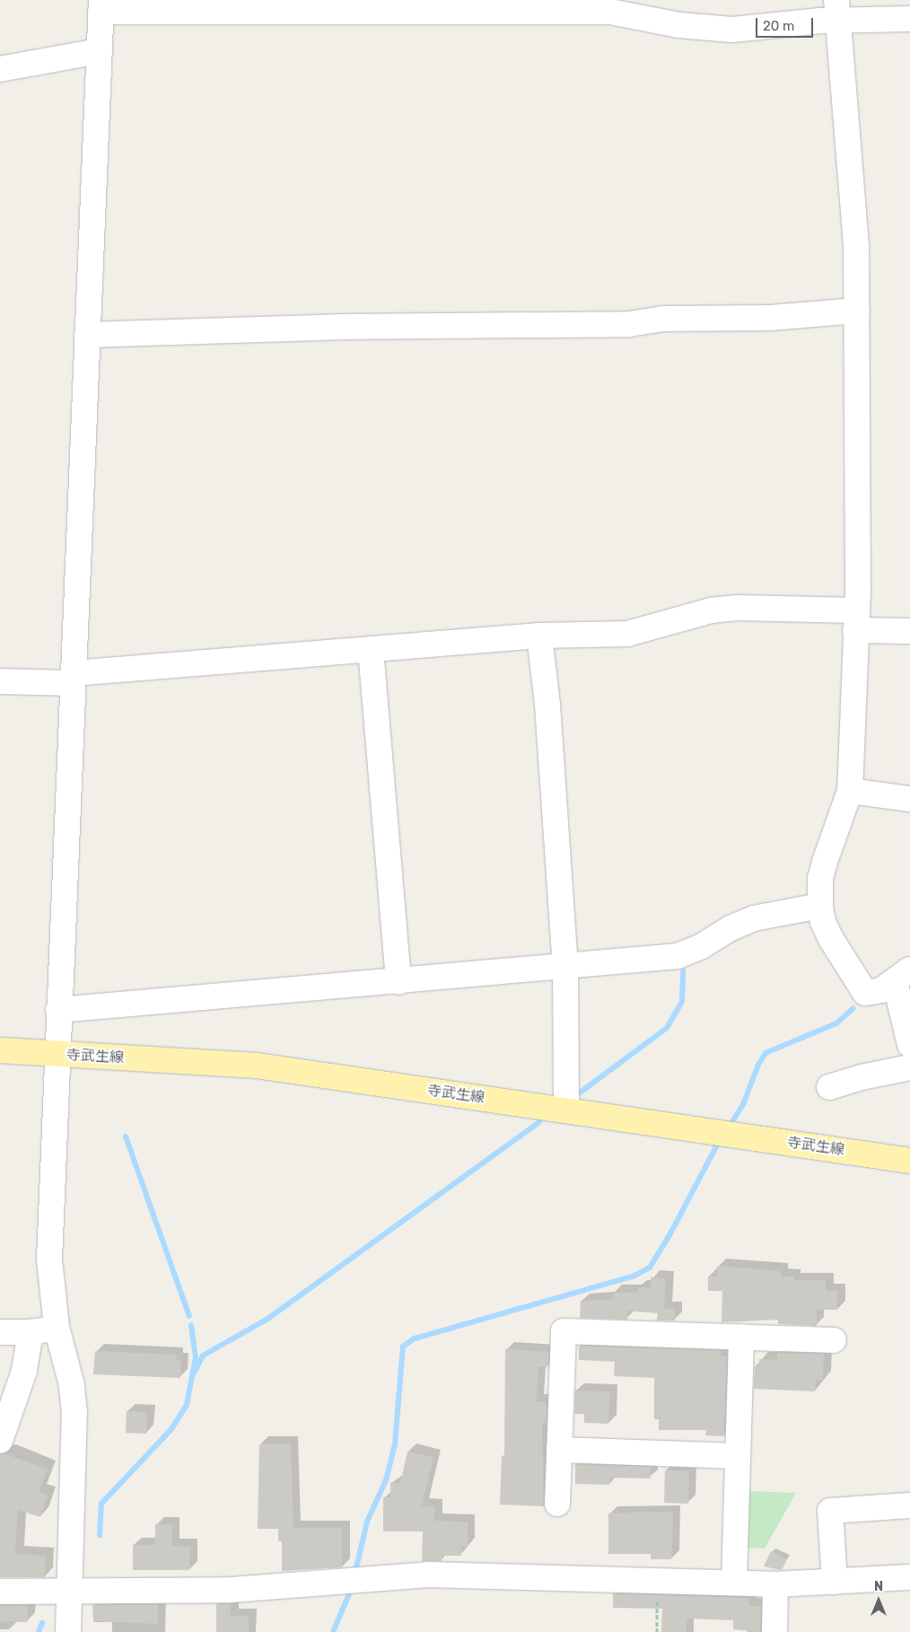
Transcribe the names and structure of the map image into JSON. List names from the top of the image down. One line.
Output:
{"streets":{"main road":["寺武生線"]},"scale_bar":"20 m","north":"top"}
